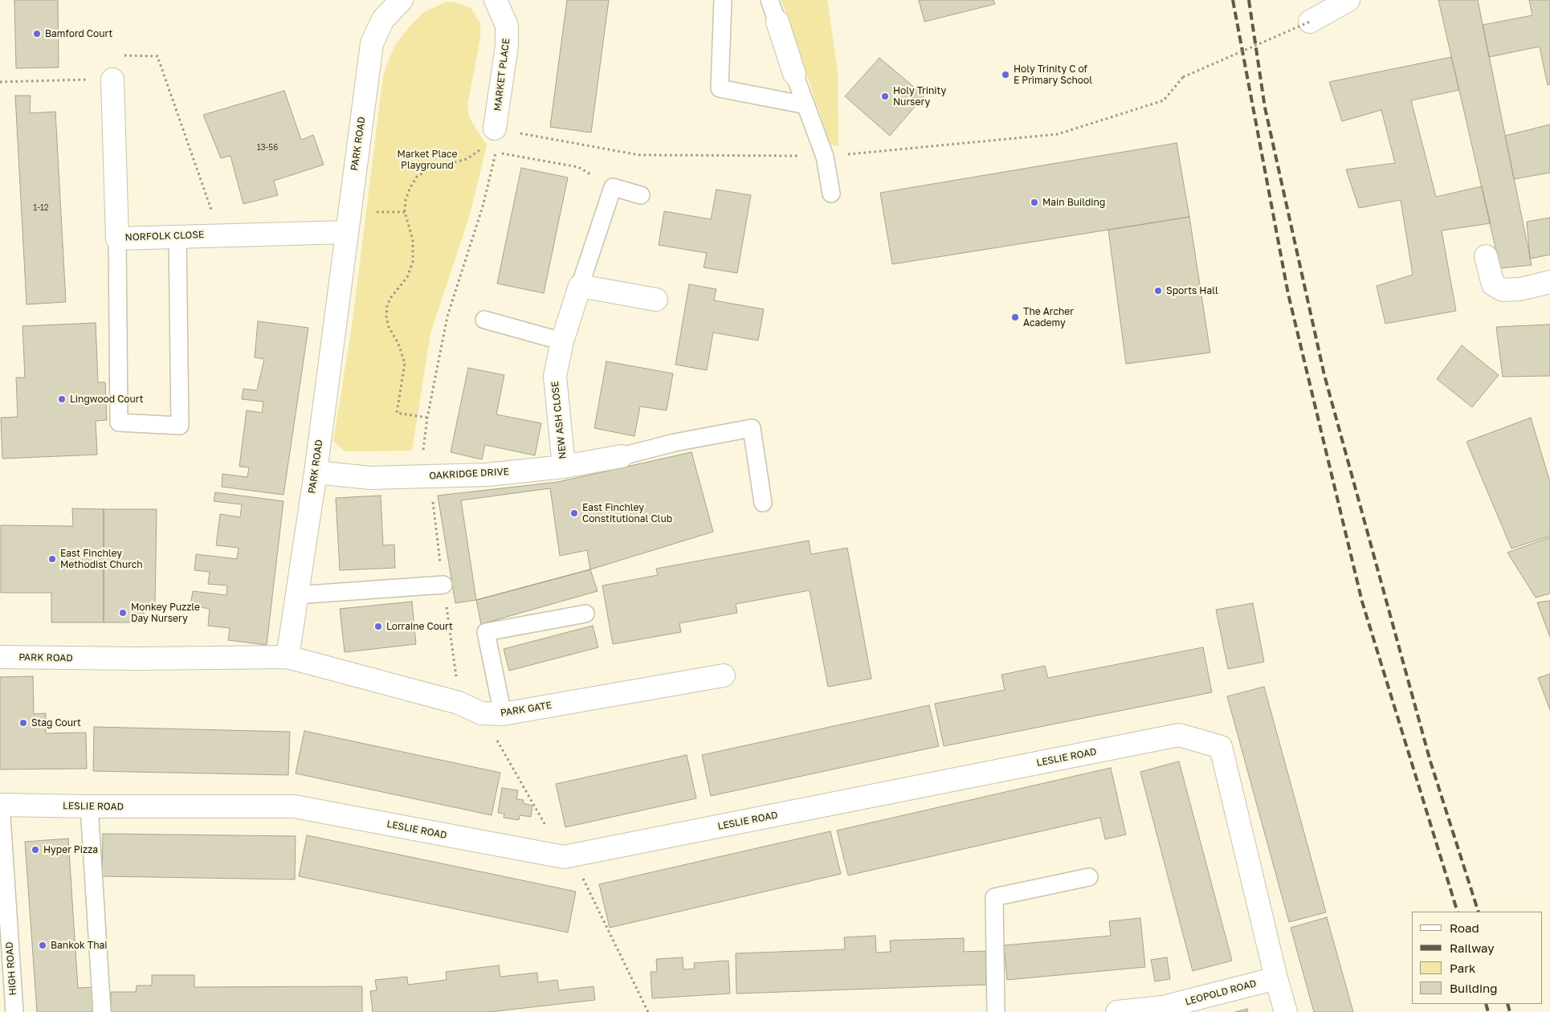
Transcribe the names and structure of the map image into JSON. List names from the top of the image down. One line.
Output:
{"streets":{"street":["MARKET PLACE","PARK ROAD","NORFOLK CLOSE","NEW ASH CLOSE","OAKRIDGE DRIVE","PARK GATE","LESLIE ROAD","LEOPOLD ROAD"],"lane":["HIGH ROAD"]},"crossings":[["PARK ROAD","NORFOLK CLOSE"],["PARK ROAD","OAKRIDGE DRIVE"],["NEW ASH CLOSE","OAKRIDGE DRIVE"],["LESLIE ROAD","HIGH ROAD"],["LESLIE ROAD","LEOPOLD ROAD"]],"parks":["Market Place Playground"],"places":["Bamford Court","Holy Trinity C of E Primary School","Holy Trinity Nursery","Main Building","Sports Hall","The Archer Academy","Lingwood Court","East Finchley Constitutional Club","East Finchley Methodist Church","Monkey Puzzle Day Nursery","Lorraine Court","Stag Court","Hyper Pizza","Bankok Thai"],"house_numbers":["13-56","1-12"],"legend":["Road","Railway","Park","Building"]}
